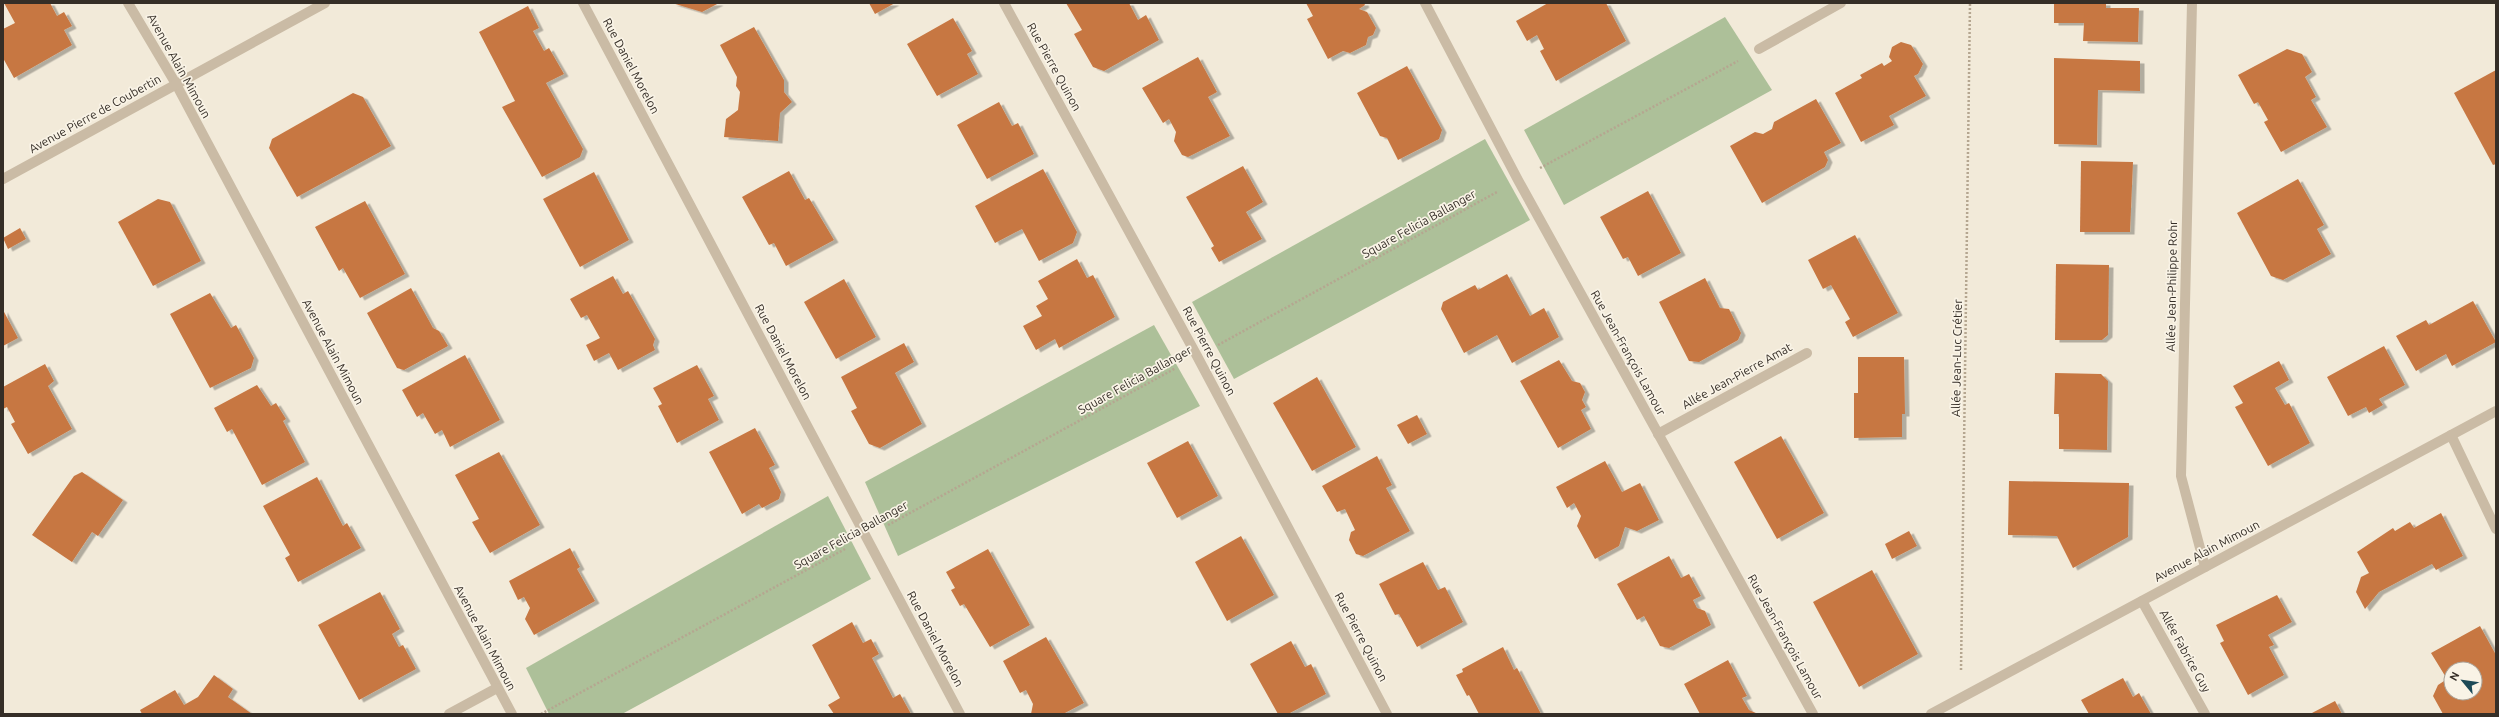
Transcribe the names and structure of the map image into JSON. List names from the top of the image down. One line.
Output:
{"streets":{"street":["Avenue Alain Mimoun","Rue Daniel Morelon","Rue Pierre Quinon","Avenue Pierre de Coubertin","Allée Jean-Philippe Rohr","Rue Jean-François Lamour","Allée Jean-Pierre Amat","Allée Fabrice Guy"],"path":["Square Felicia Ballanger","Allée Jean-Luc Crétier"]},"crossings":[["Avenue Alain Mimoun","Avenue Pierre de Coubertin"],["Avenue Alain Mimoun","Allée Jean-Philippe Rohr"],["Avenue Alain Mimoun","Allée Jean-Luc Crétier"],["Avenue Alain Mimoun","Allée Fabrice Guy"],["Rue Daniel Morelon","Square Felicia Ballanger"],["Rue Pierre Quinon","Square Felicia Ballanger"],["Square Felicia Ballanger","Rue Jean-François Lamour"],["Rue Jean-François Lamour","Allée Jean-Pierre Amat"]],"north":"top left"}
